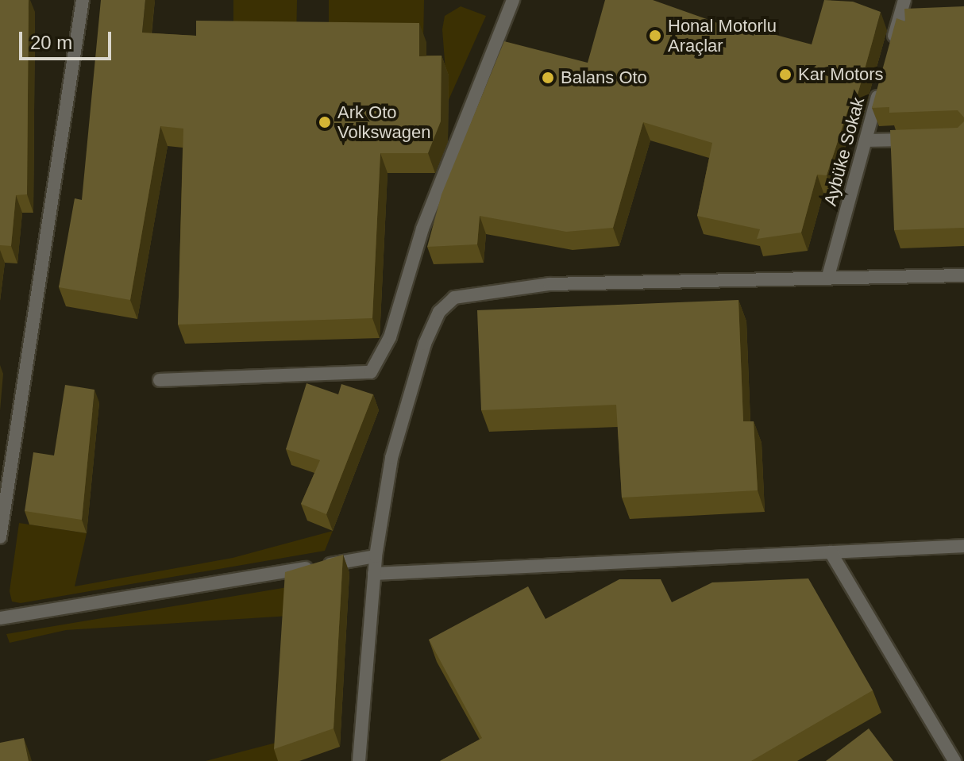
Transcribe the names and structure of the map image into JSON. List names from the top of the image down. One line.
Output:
{"streets":{"street":["Aybüke Sokak"]},"places":["Honal Motorlu Araçlar","Kar Motors","Balans Oto","Ark Oto Volkswagen"],"scale_bar":"20 m"}
